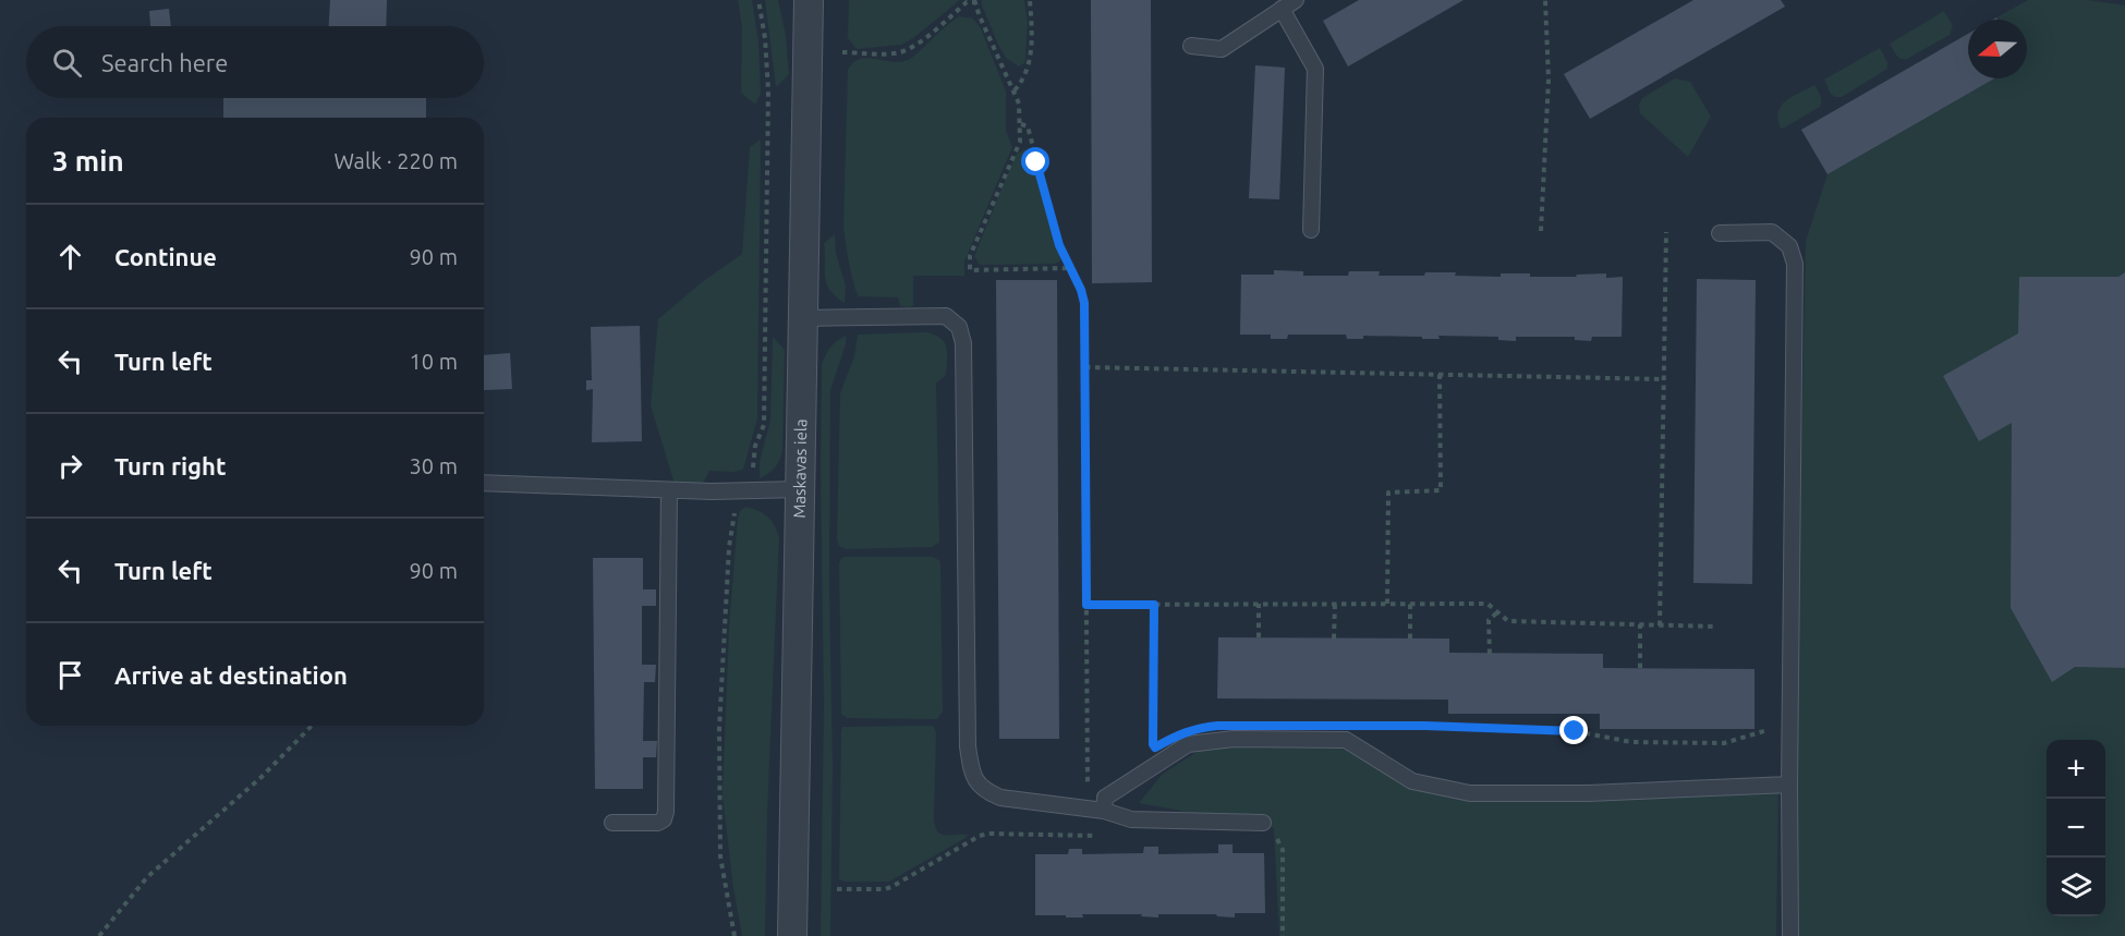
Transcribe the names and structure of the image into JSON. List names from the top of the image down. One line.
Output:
{"streets":{"street":["Maskavas iela"]},"north":"left","page":{"search":"Search here","heading":["3 min","Walk · 220 m"],"list":[["Continue","90 m"],["Turn left","10 m"],["Turn right","30 m"],["Turn left","90 m"],"Arrive at destination"],"map_buttons":["+","−"]}}
